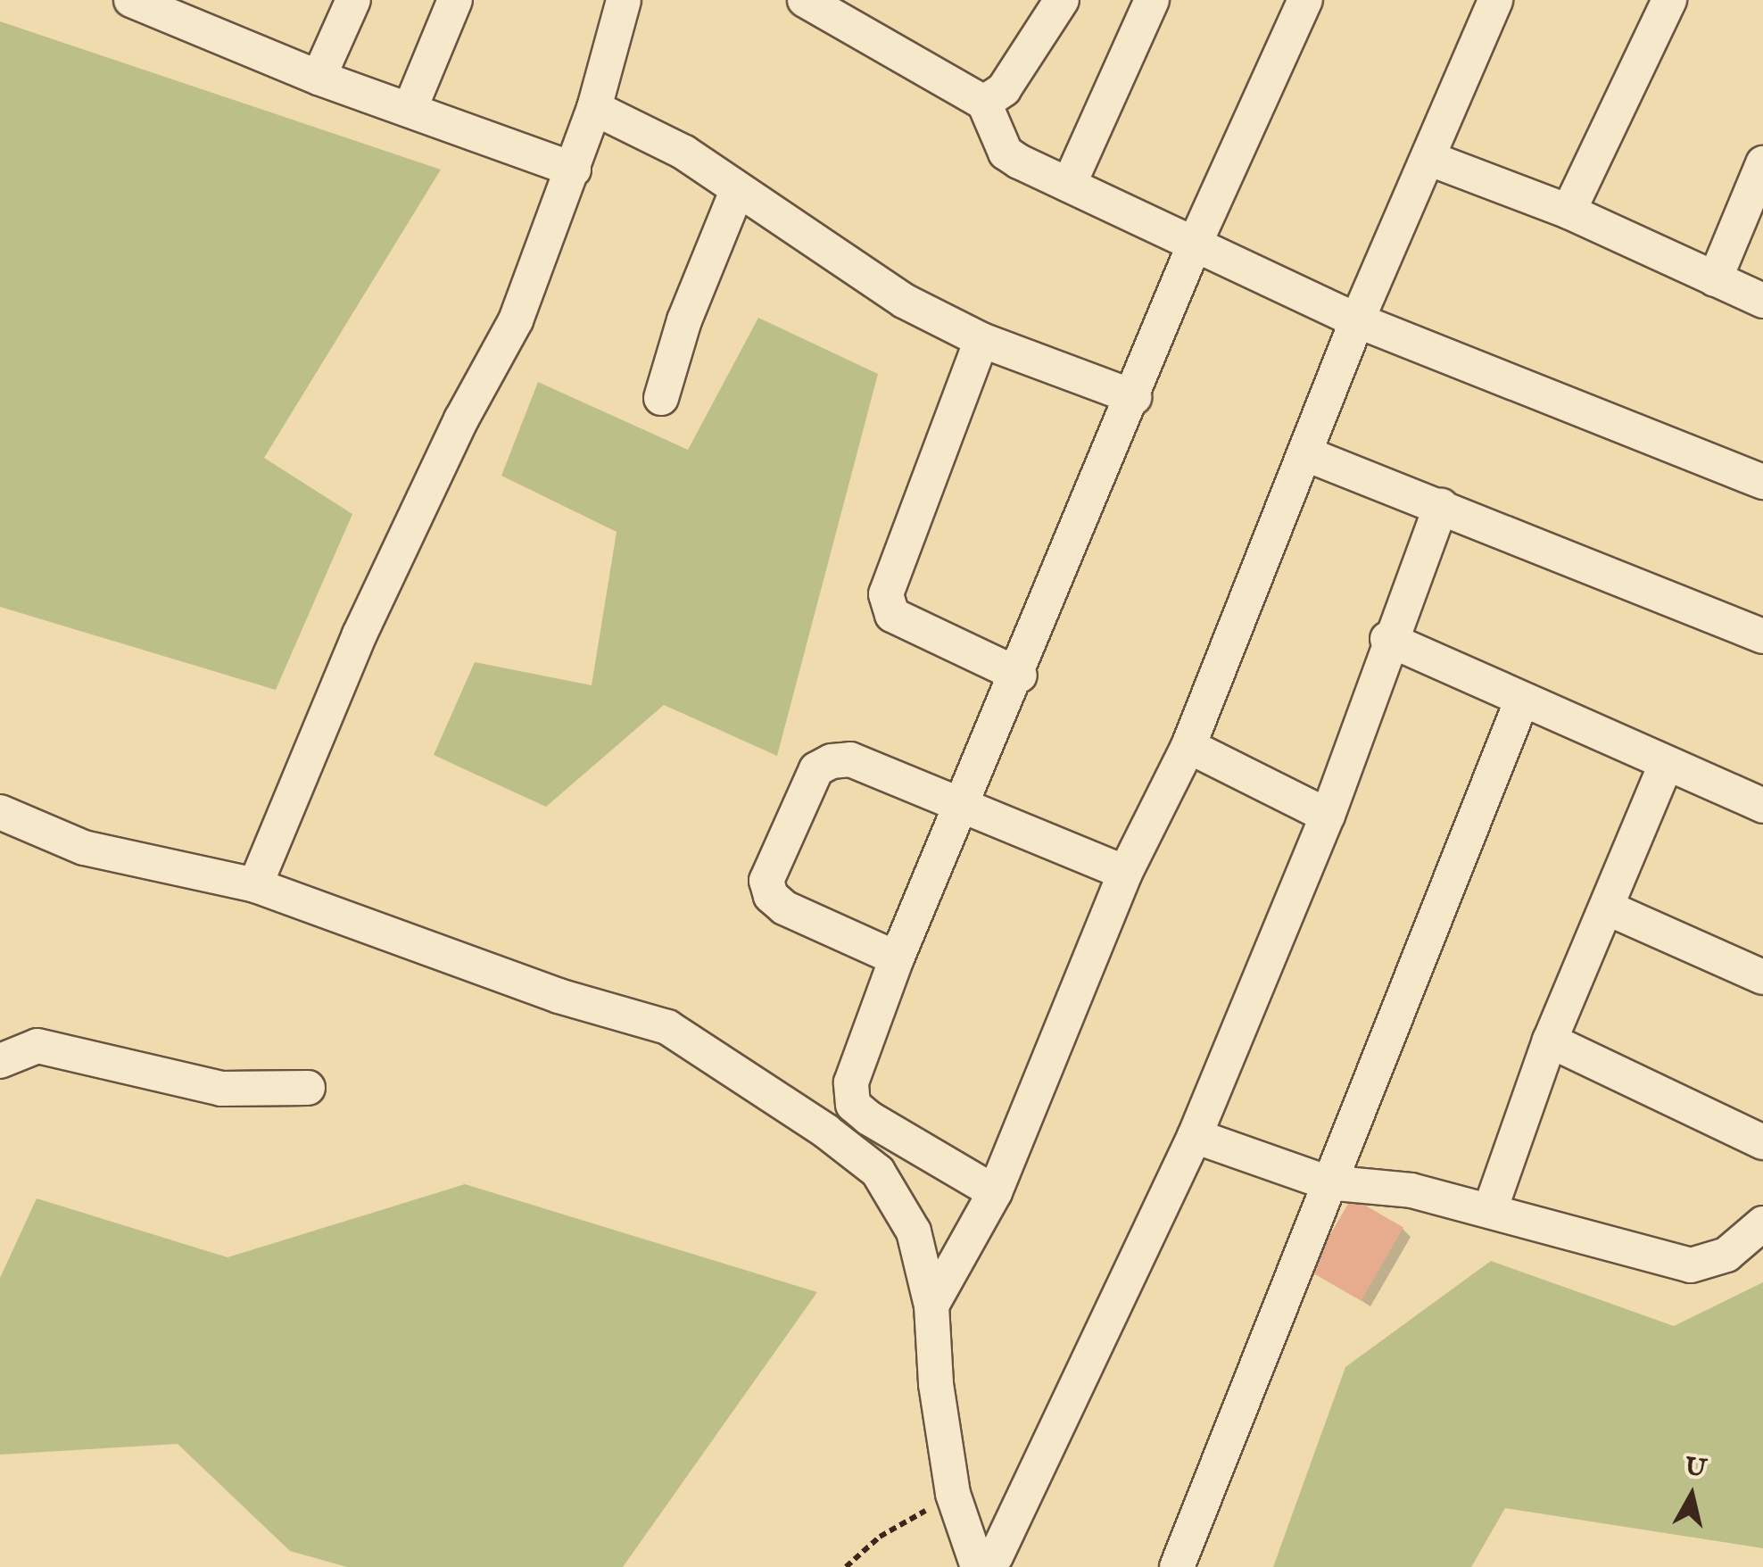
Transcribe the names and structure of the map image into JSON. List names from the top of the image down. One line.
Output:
{"north":"top"}
